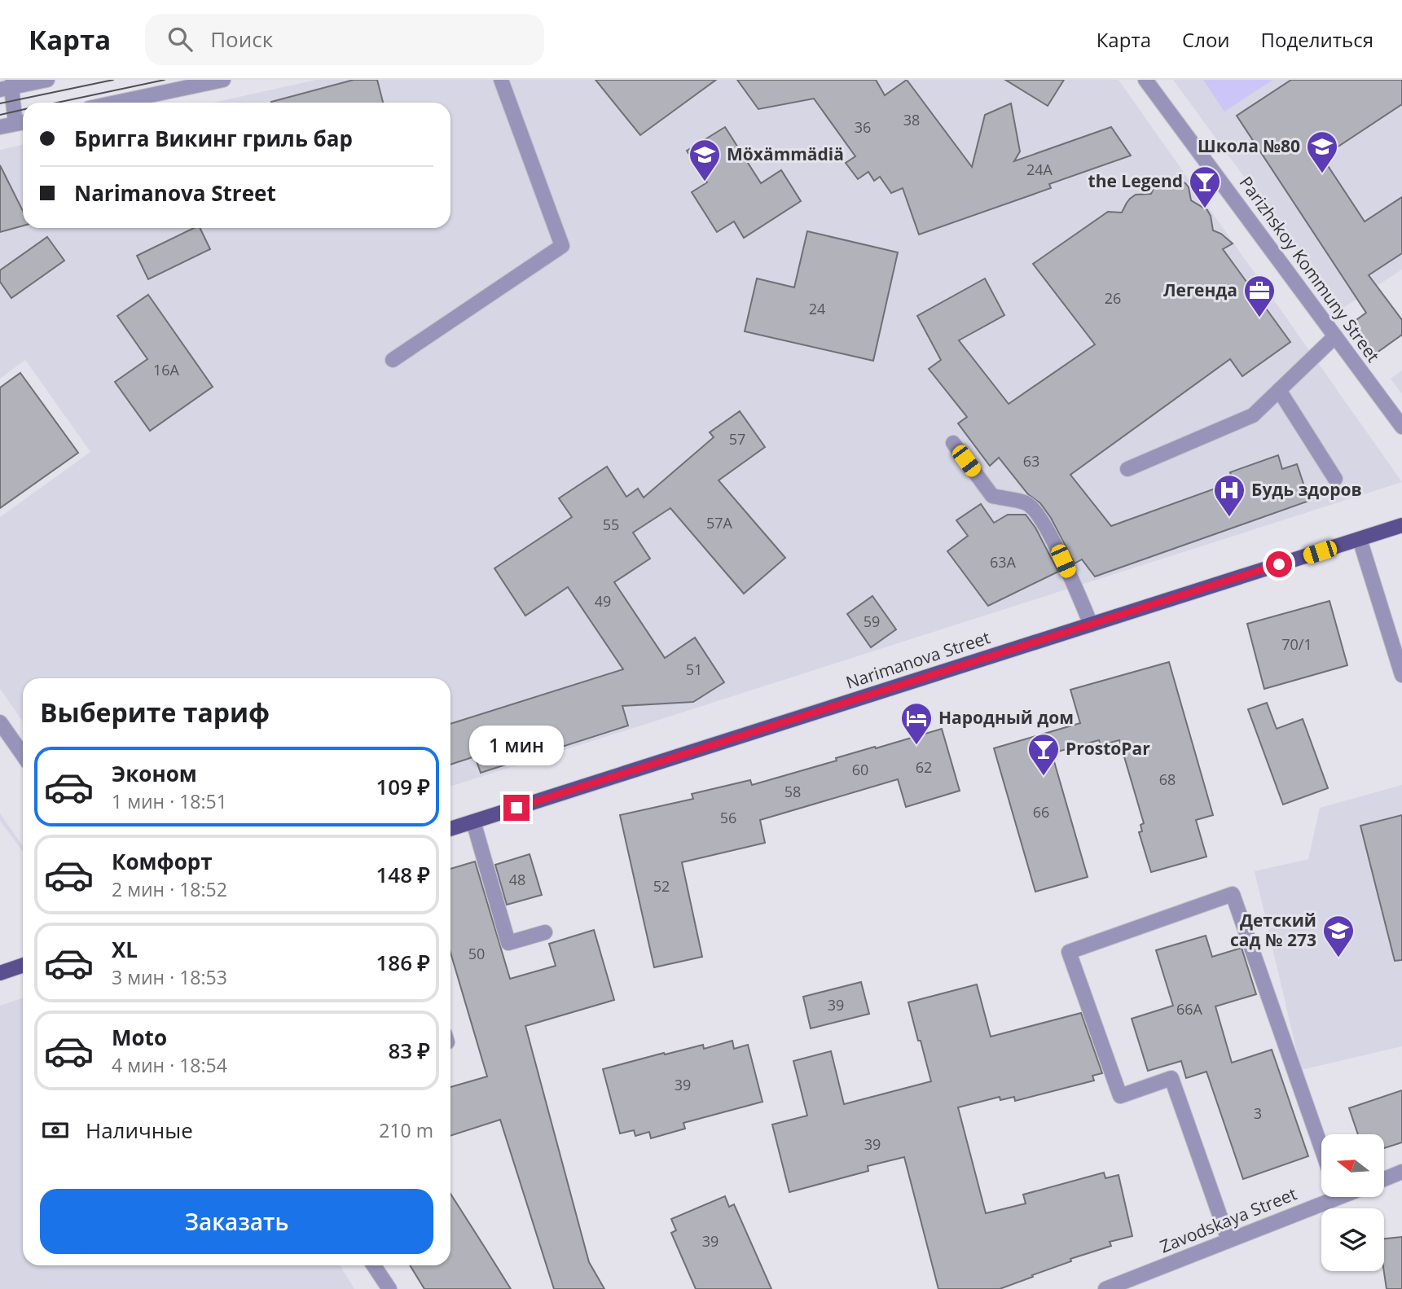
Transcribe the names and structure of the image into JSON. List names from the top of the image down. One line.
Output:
{"streets":{"main road":["Narimanova Street"],"street":["Parizhskoy Kommuny Street","Zavodskaya Street"]},"places":{"school or university":["Школа №80","Möxämmädiä","Детский сад № 273"],"bar":["the Legend","ProstoPar"],"office":["Легенда"],"hospital":["Будь здоров"],"hotel":["Народный дом"]},"house_numbers":["38","36","24А","26","24","16А","57","63","57А","55","63А","49","59","70/1","51","62","60","68","58","66","56","48","52","50","39","66А","39","3","39","39"],"north":"left","page":{"header":"Карта","search":"Поиск","nav":["Карта","Слои","Поделиться"],"banner":["Бригга Викинг гриль бар","Narimanova Street"],"heading":"Выберите тариф","bubble":"1 мин","list":[{"name":"Эконом","note":"1 мин · 18:51","value":"109 ₽"},{"name":"Комфорт","note":"2 мин · 18:52","value":"148 ₽"},{"name":"XL","note":"3 мин · 18:53","value":"186 ₽"},{"name":"Moto","note":"4 мин · 18:54","value":"83 ₽"}],"pay":["Наличные","210 m"],"buttons":"Заказать"}}
